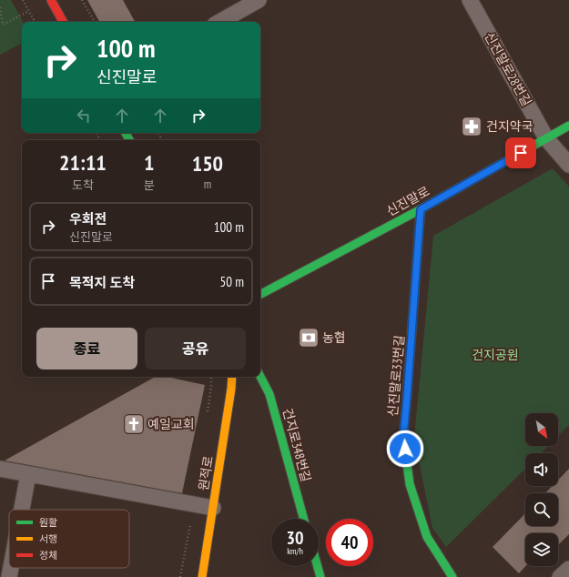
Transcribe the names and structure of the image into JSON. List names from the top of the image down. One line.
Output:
{"streets":{"street":["신진말로28번길","신진말로","신진말로33번길","건지로348번길","원적로"]},"crossings":[["신진말로28번길","신진말로"],["신진말로","신진말로33번길"]],"parks":["건지공원"],"places":{"pharmacy":["건지약국"],"bank":["농협"],"church":["예일교회"]},"legend":["원활","서행","정체"],"north":"bottom right","page":{"turn":["100 m","신진말로"],"eta":["21:11","도착","1","분","150","m"],"list":[{"name":"우회전","note":"신진말로","value":"100 m"},{"name":"목적지 도착","value":"50 m"}],"buttons":["종료","공유"],"speed":"30 km/h","limit":"40"}}
